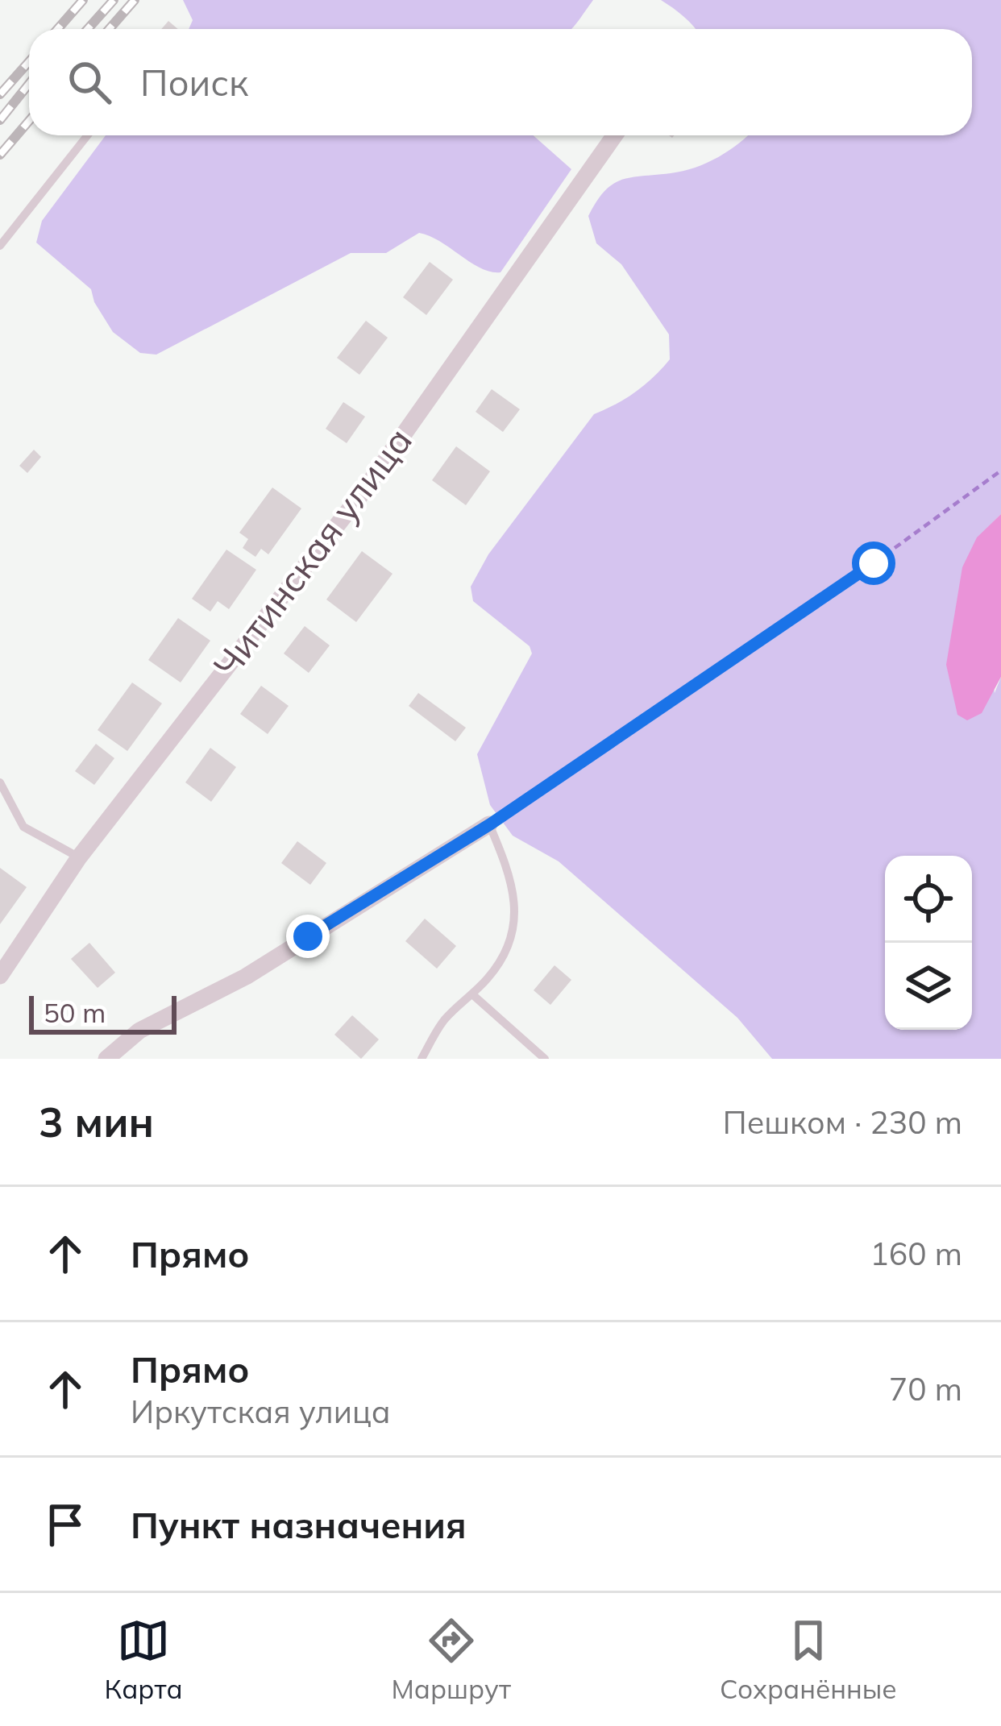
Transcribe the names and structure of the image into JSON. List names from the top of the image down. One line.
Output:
{"streets":{"street":["Читинская улица"]},"scale_bar":"50 m","page":{"search":"Поиск","scale":"50 m","heading":["3 мин","Пешком · 230 m"],"list":[["Прямо","160 m"],["Прямо","Иркутская улица","70 m"],"Пункт назначения"],"nav":["Карта","Маршрут","Сохранённые"]}}
